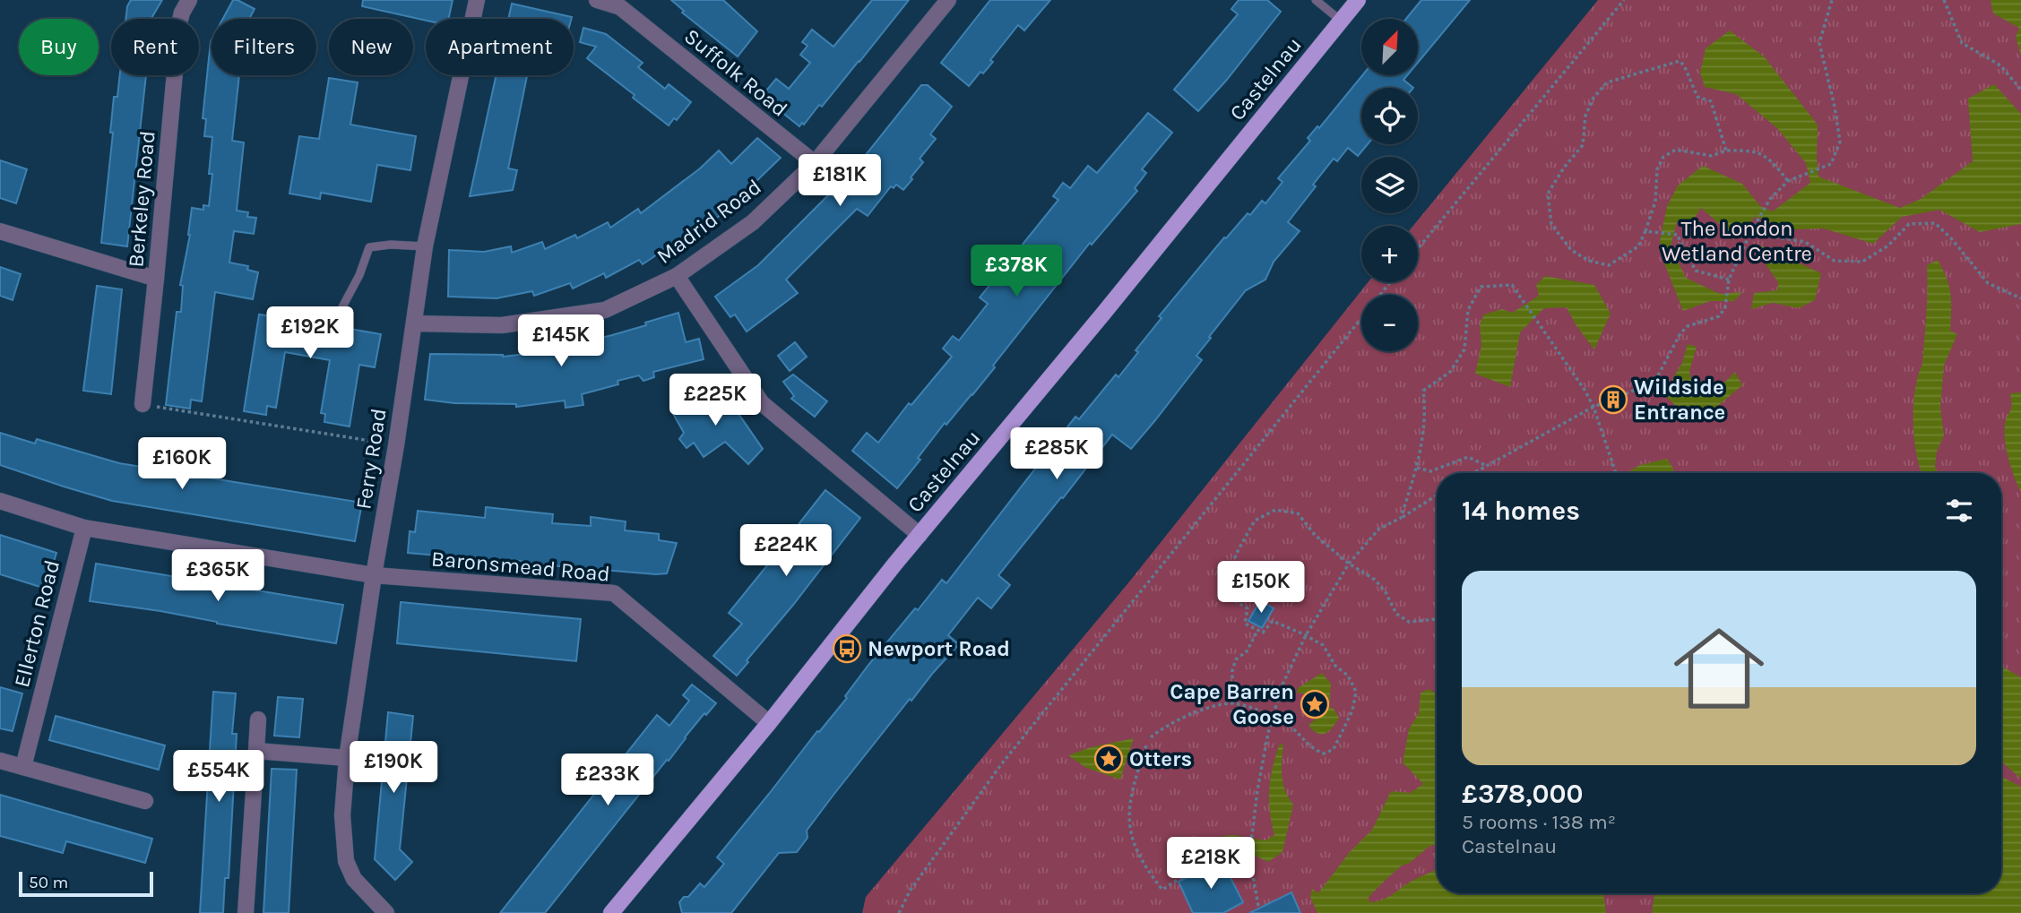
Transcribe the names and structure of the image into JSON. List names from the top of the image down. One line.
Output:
{"streets":{"main road":["Castelnau"],"street":["Suffolk Road","Berkeley Road","Madrid Road","Ferry Road","Baronsmead Road","Ellerton Road"]},"crossings":[["Suffolk Road","Madrid Road"],["Castelnau","Baronsmead Road"],["Madrid Road","Ferry Road"],["Ferry Road","Baronsmead Road"],["Baronsmead Road","Ellerton Road"]],"parks":["The London Wetland Centre"],"places":{"building":["Wildside Entrance"],"bus stop":["Newport Road"],"place":["Cape Barren Goose","Otters"]},"scale_bar":"50 m","north":"top right","page":{"map_buttons":["+","−"],"chip":["Buy","Rent","Filters","New","Apartment"],"price":["£181K","£378K","£192K","£145K","£225K","£285K","£160K","£224K","£365K","£150K","£190K","£554K","£233K","£218K"],"heading":"14 homes","list":[{"name":"£378,000","note":"5 rooms · 138 m² · Castelnau"}],"scale":"50 m"}}
